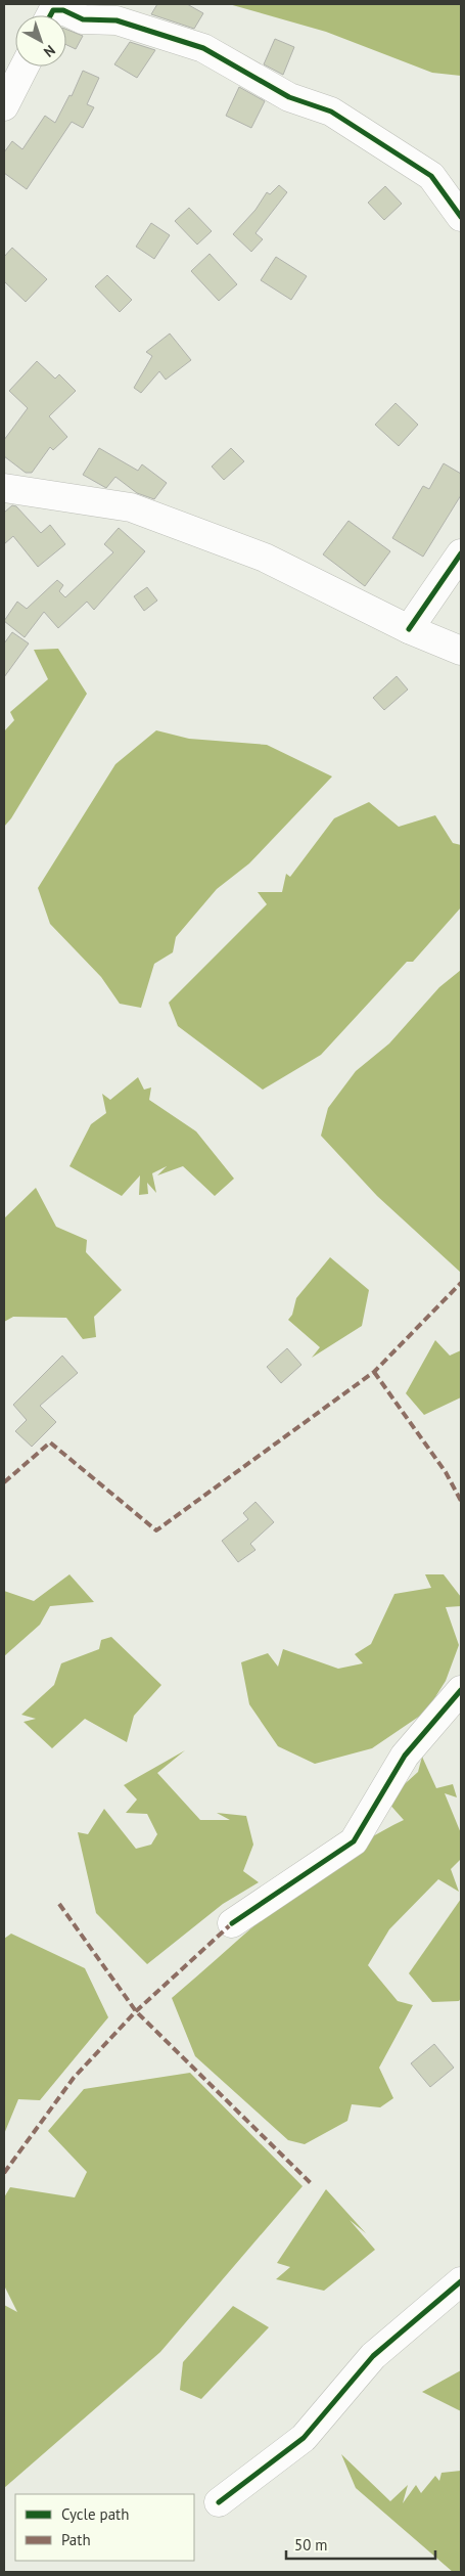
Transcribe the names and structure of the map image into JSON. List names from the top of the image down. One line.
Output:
{"legend":["Cycle path","Path"],"scale_bar":"50 m","north":"bottom right"}
